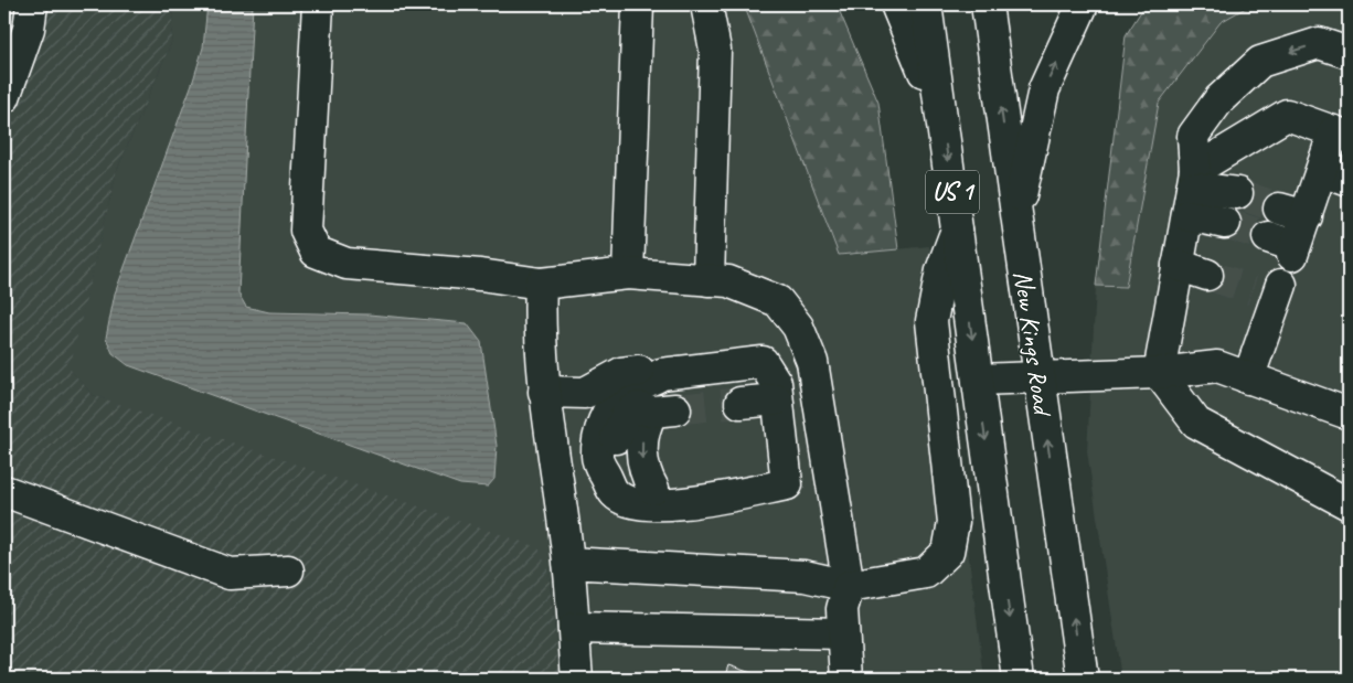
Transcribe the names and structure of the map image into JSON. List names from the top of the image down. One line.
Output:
{"streets":{"main road":["US 1","New Kings Road"]}}
